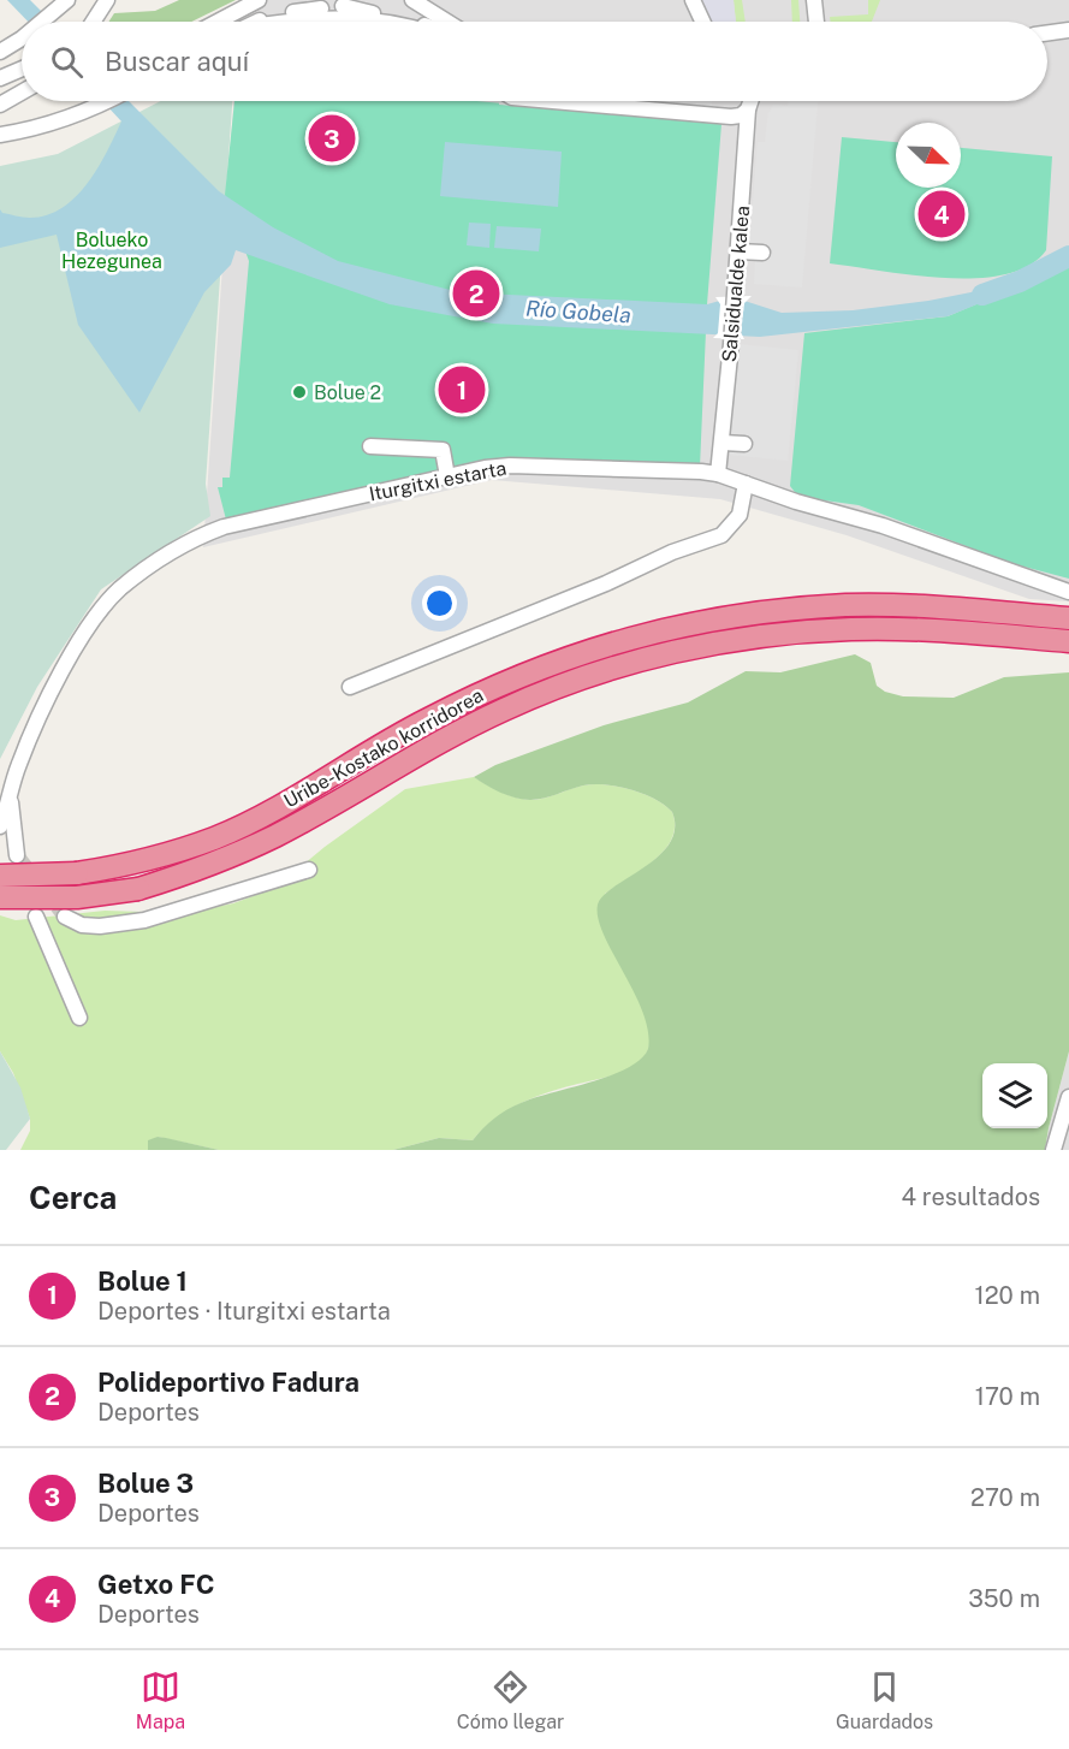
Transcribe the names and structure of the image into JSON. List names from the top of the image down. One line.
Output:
{"streets":{"highway":["Uribe-Kostako korridorea"],"street":["Salsidualde kalea","Iturgitxi estarta"]},"crossings":[["Salsidualde kalea","Iturgitxi estarta"]],"water":["Río Gobela"],"parks":["Bolueko Hezegunea"],"places":["Bolue 2"],"north":"bottom right","page":{"search":"Buscar aquí","pins":["3","4","2","1"],"heading":["Cerca","4 resultados"],"list":[{"mark":"1","name":"Bolue 1","note":"Deportes · Iturgitxi estarta","value":"120 m"},{"mark":"2","name":"Polideportivo Fadura","note":"Deportes","value":"170 m"},{"mark":"3","name":"Bolue 3","note":"Deportes","value":"270 m"},{"mark":"4","name":"Getxo FC","note":"Deportes","value":"350 m"}],"nav":["Mapa","Cómo llegar","Guardados"]}}
